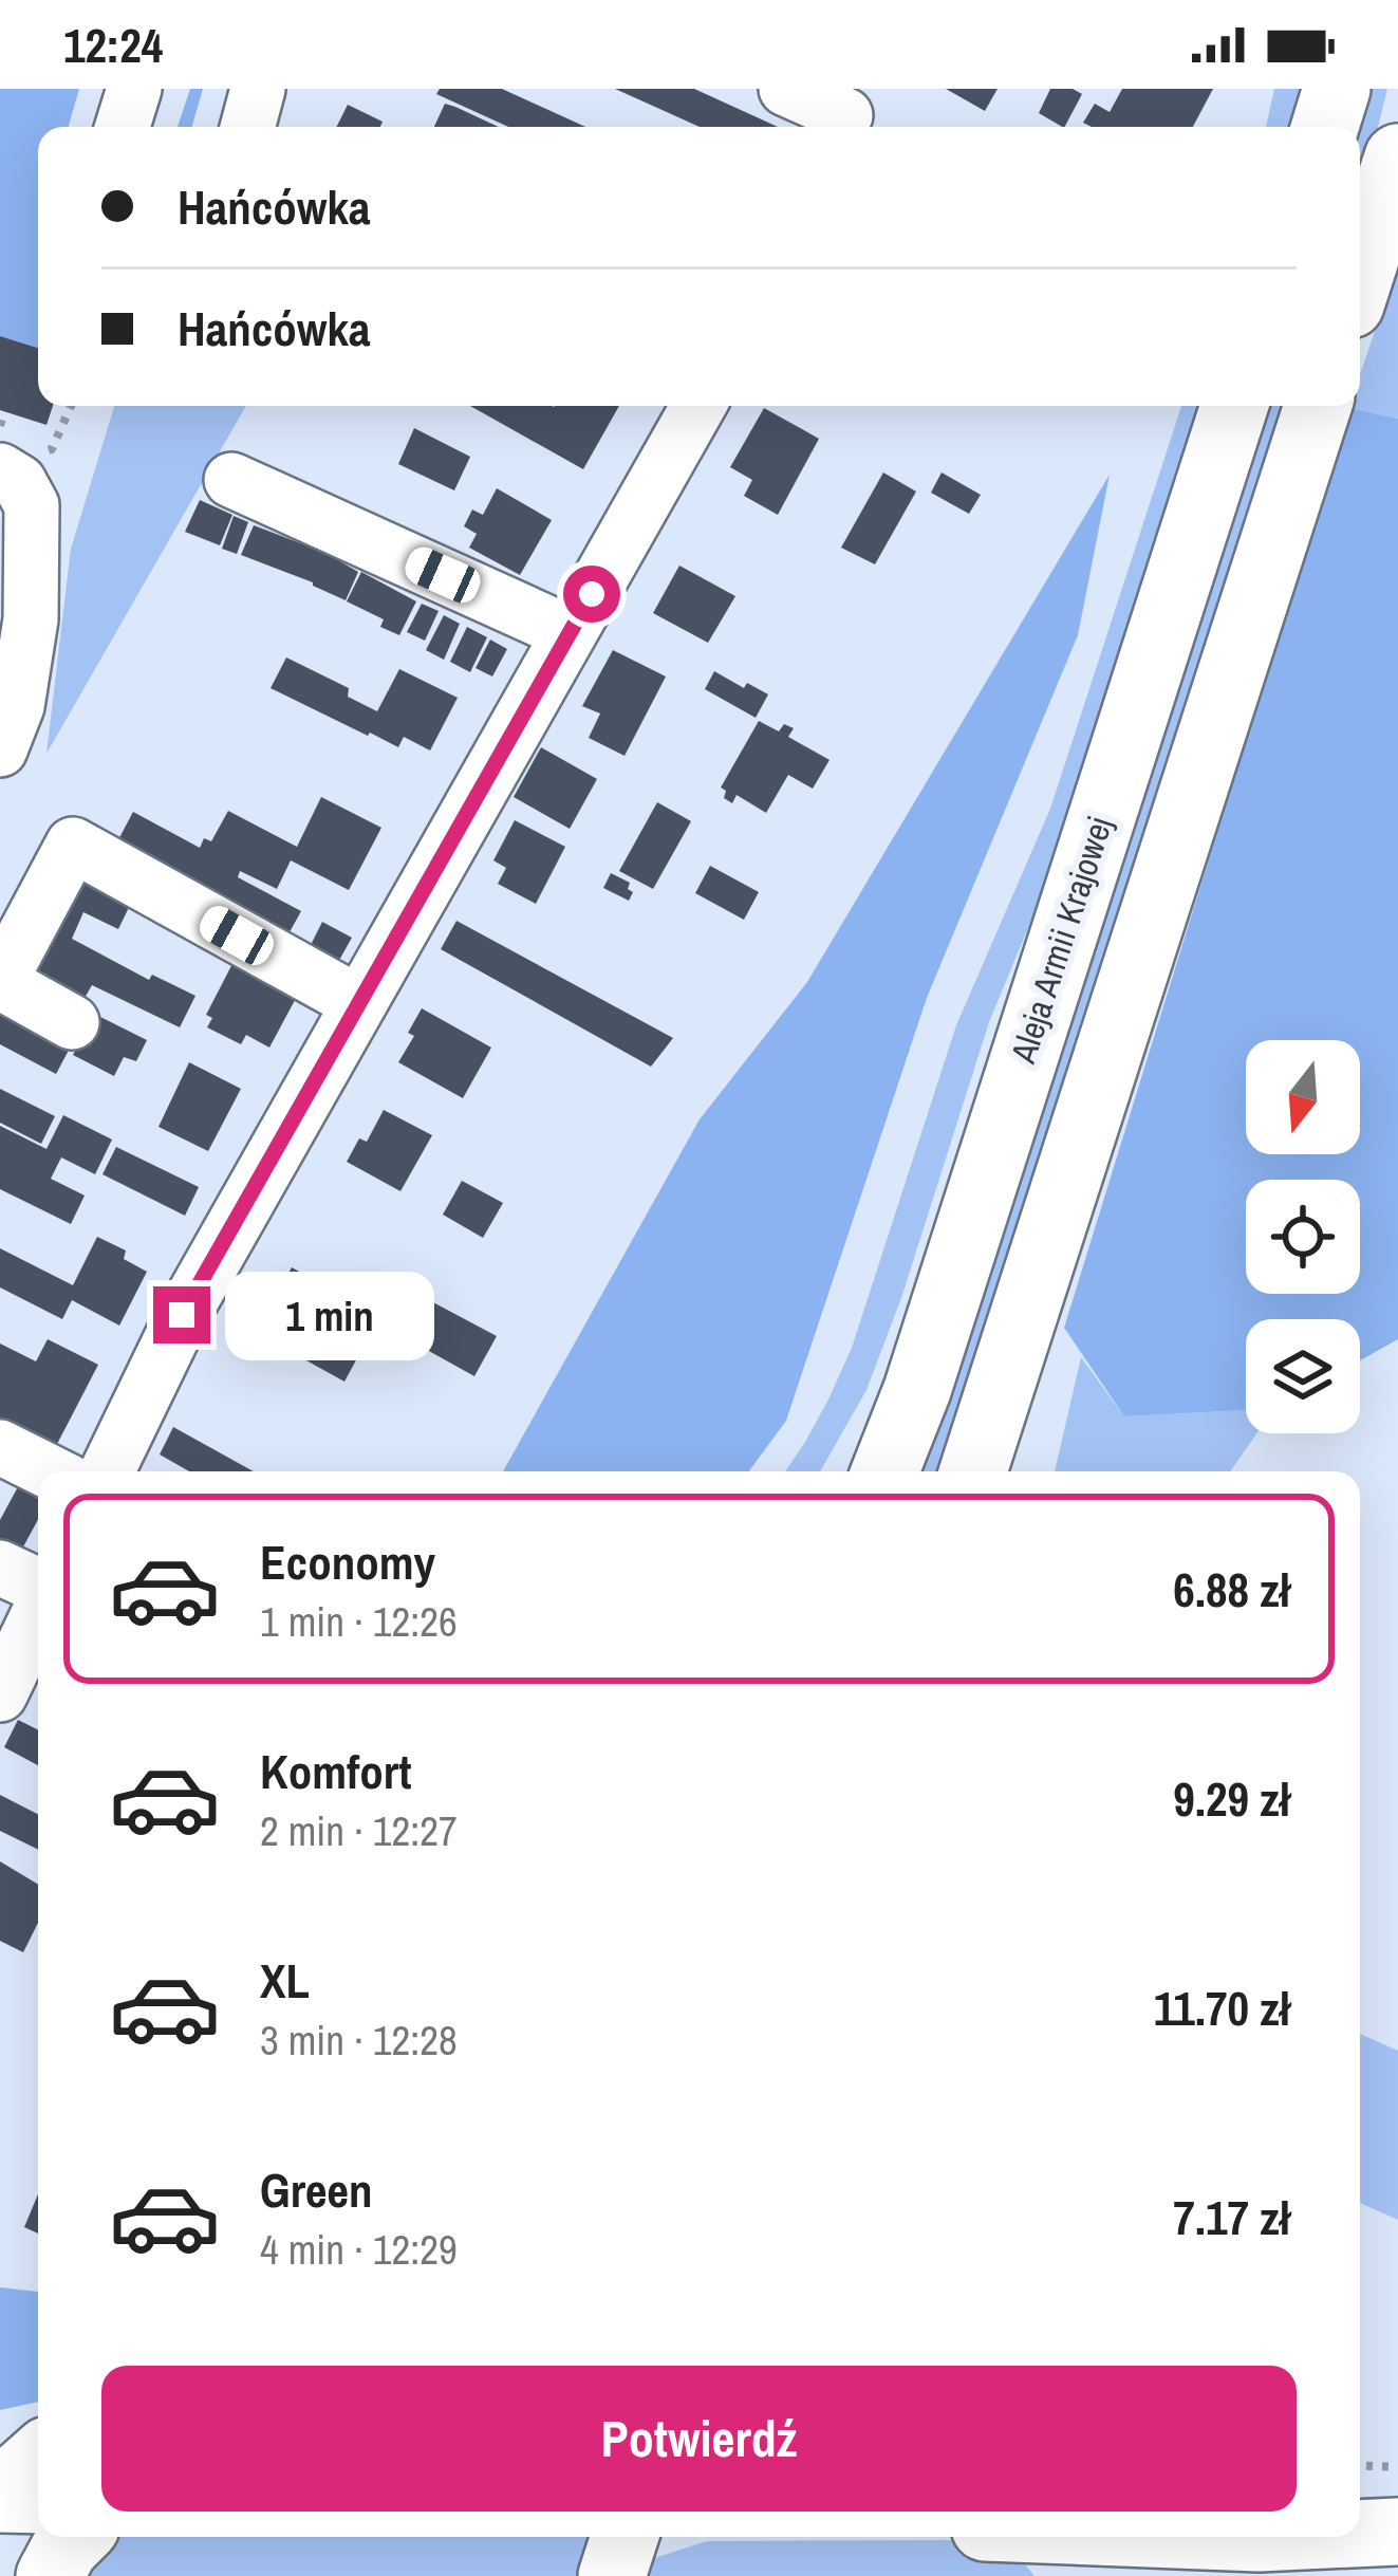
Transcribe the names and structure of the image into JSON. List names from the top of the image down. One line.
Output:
{"streets":{"main road":["Aleja Armii Krajowej"]},"north":"bottom","page":{"status":"12:24","banner":["Hańcówka","Hańcówka"],"bubble":"1 min","list":[{"name":"Economy","note":"1 min · 12:26","value":"6.88 zł"},{"name":"Komfort","note":"2 min · 12:27","value":"9.29 zł"},{"name":"XL","note":"3 min · 12:28","value":"11.70 zł"},{"name":"Green","note":"4 min · 12:29","value":"7.17 zł"}],"buttons":"Potwierdź"}}
